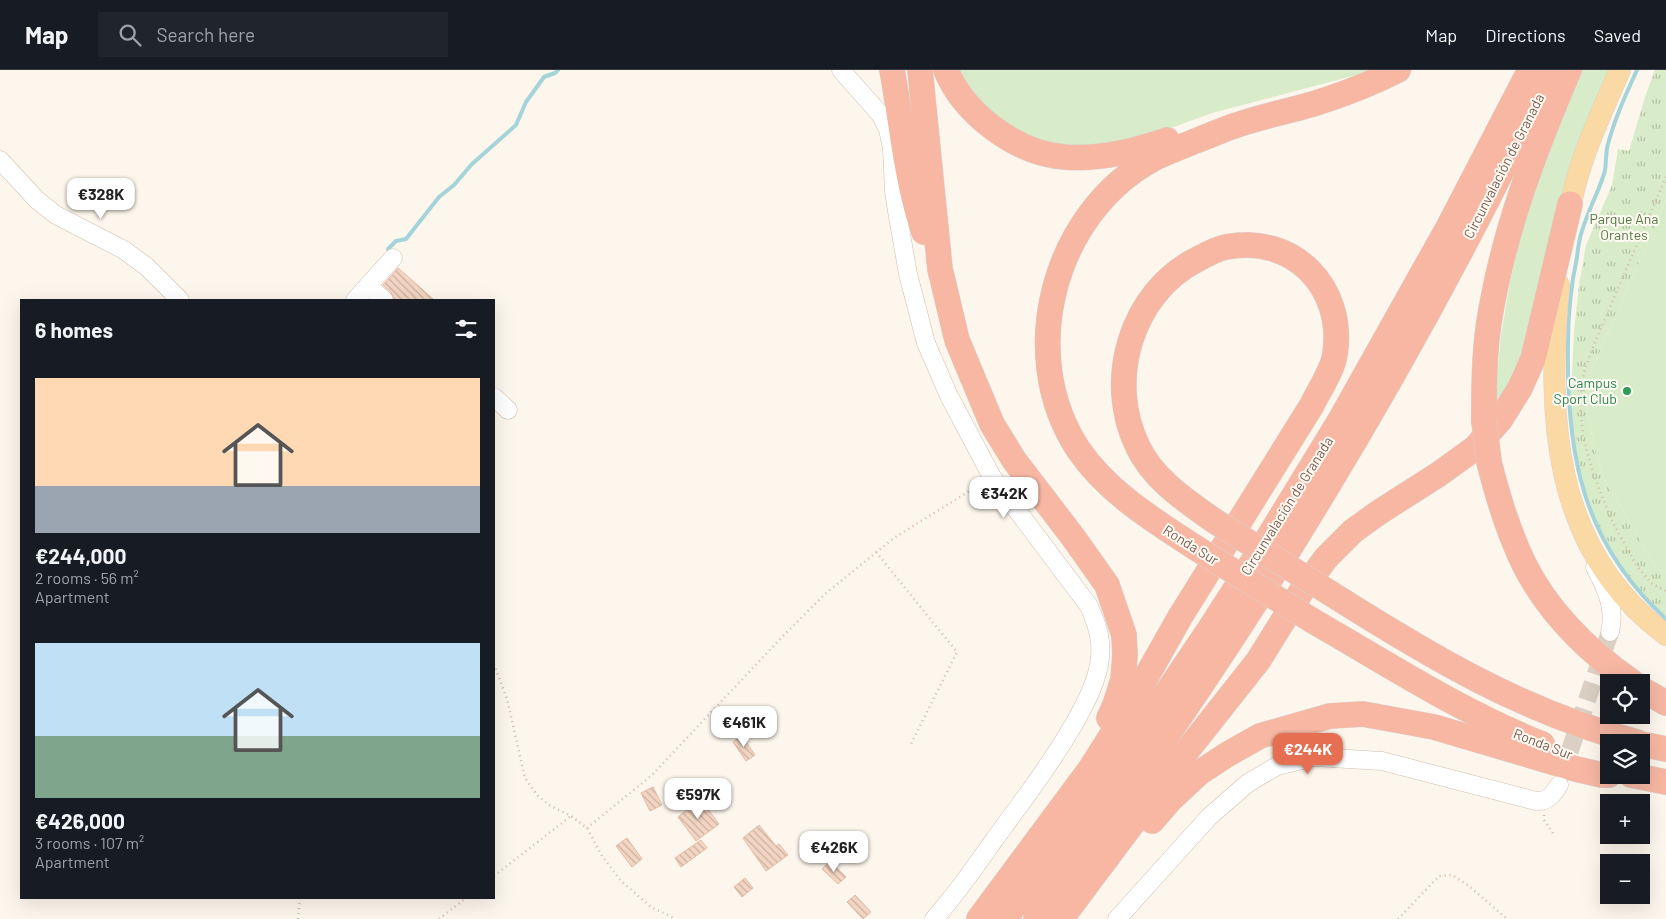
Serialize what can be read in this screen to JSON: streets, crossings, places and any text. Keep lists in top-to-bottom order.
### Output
{
  "streets": {
    "highway": ["Circunvalación de Granada", "Ronda Sur"]
  },
  "parks": ["Parque Ana Orantes"],
  "places": ["Campus Sport Club"],
  "page": {
    "header": "Map",
    "search": "Search here",
    "nav": ["Map", "Directions", "Saved"],
    "price": [
      "€328K",
      "€342K",
      "€461K",
      "€244K",
      "€597K",
      "€426K"
    ],
    "heading": "6 homes",
    "list": [
      {
        "name": "€244,000",
        "note": "2 rooms · 56 m² · Apartment"
      },
      {
        "name": "€426,000",
        "note": "3 rooms · 107 m² · Apartment"
      }
    ],
    "map_buttons": ["+", "−"]
  }
}
